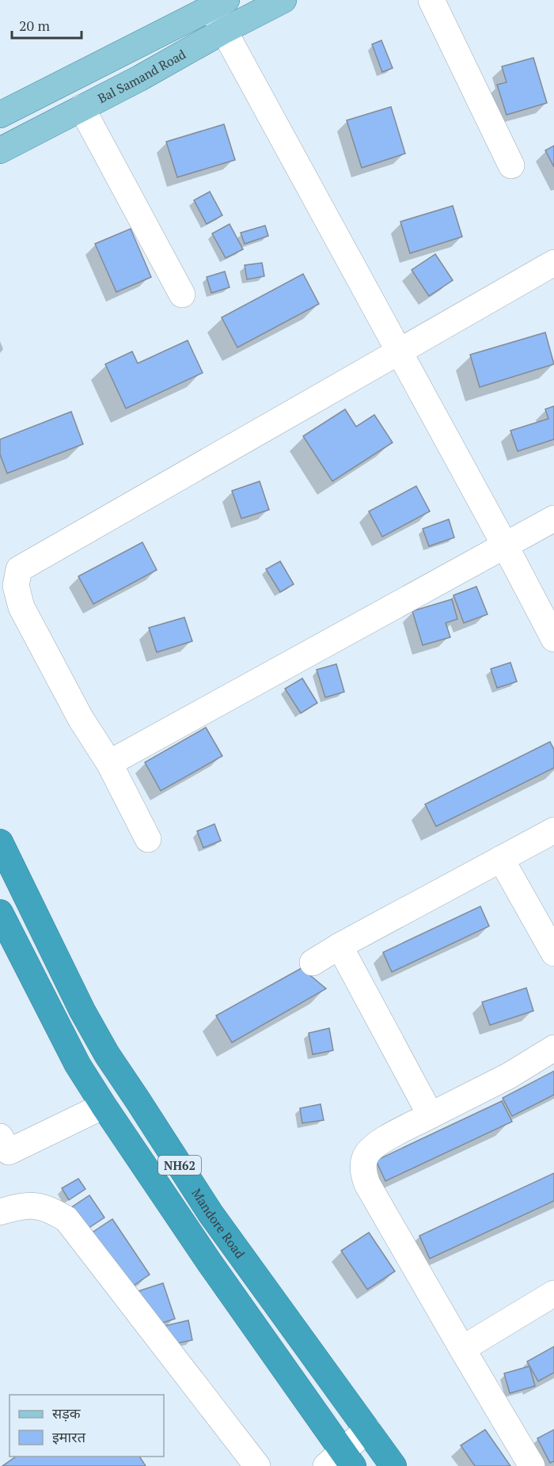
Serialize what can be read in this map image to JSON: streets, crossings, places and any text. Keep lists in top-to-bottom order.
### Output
{
  "streets": {
    "highway": ["NH62", "Mandore Road"],
    "main road": ["Bal Samand Road"]
  },
  "legend": ["सड़क", "इमारत"],
  "scale_bar": "20 m"
}
